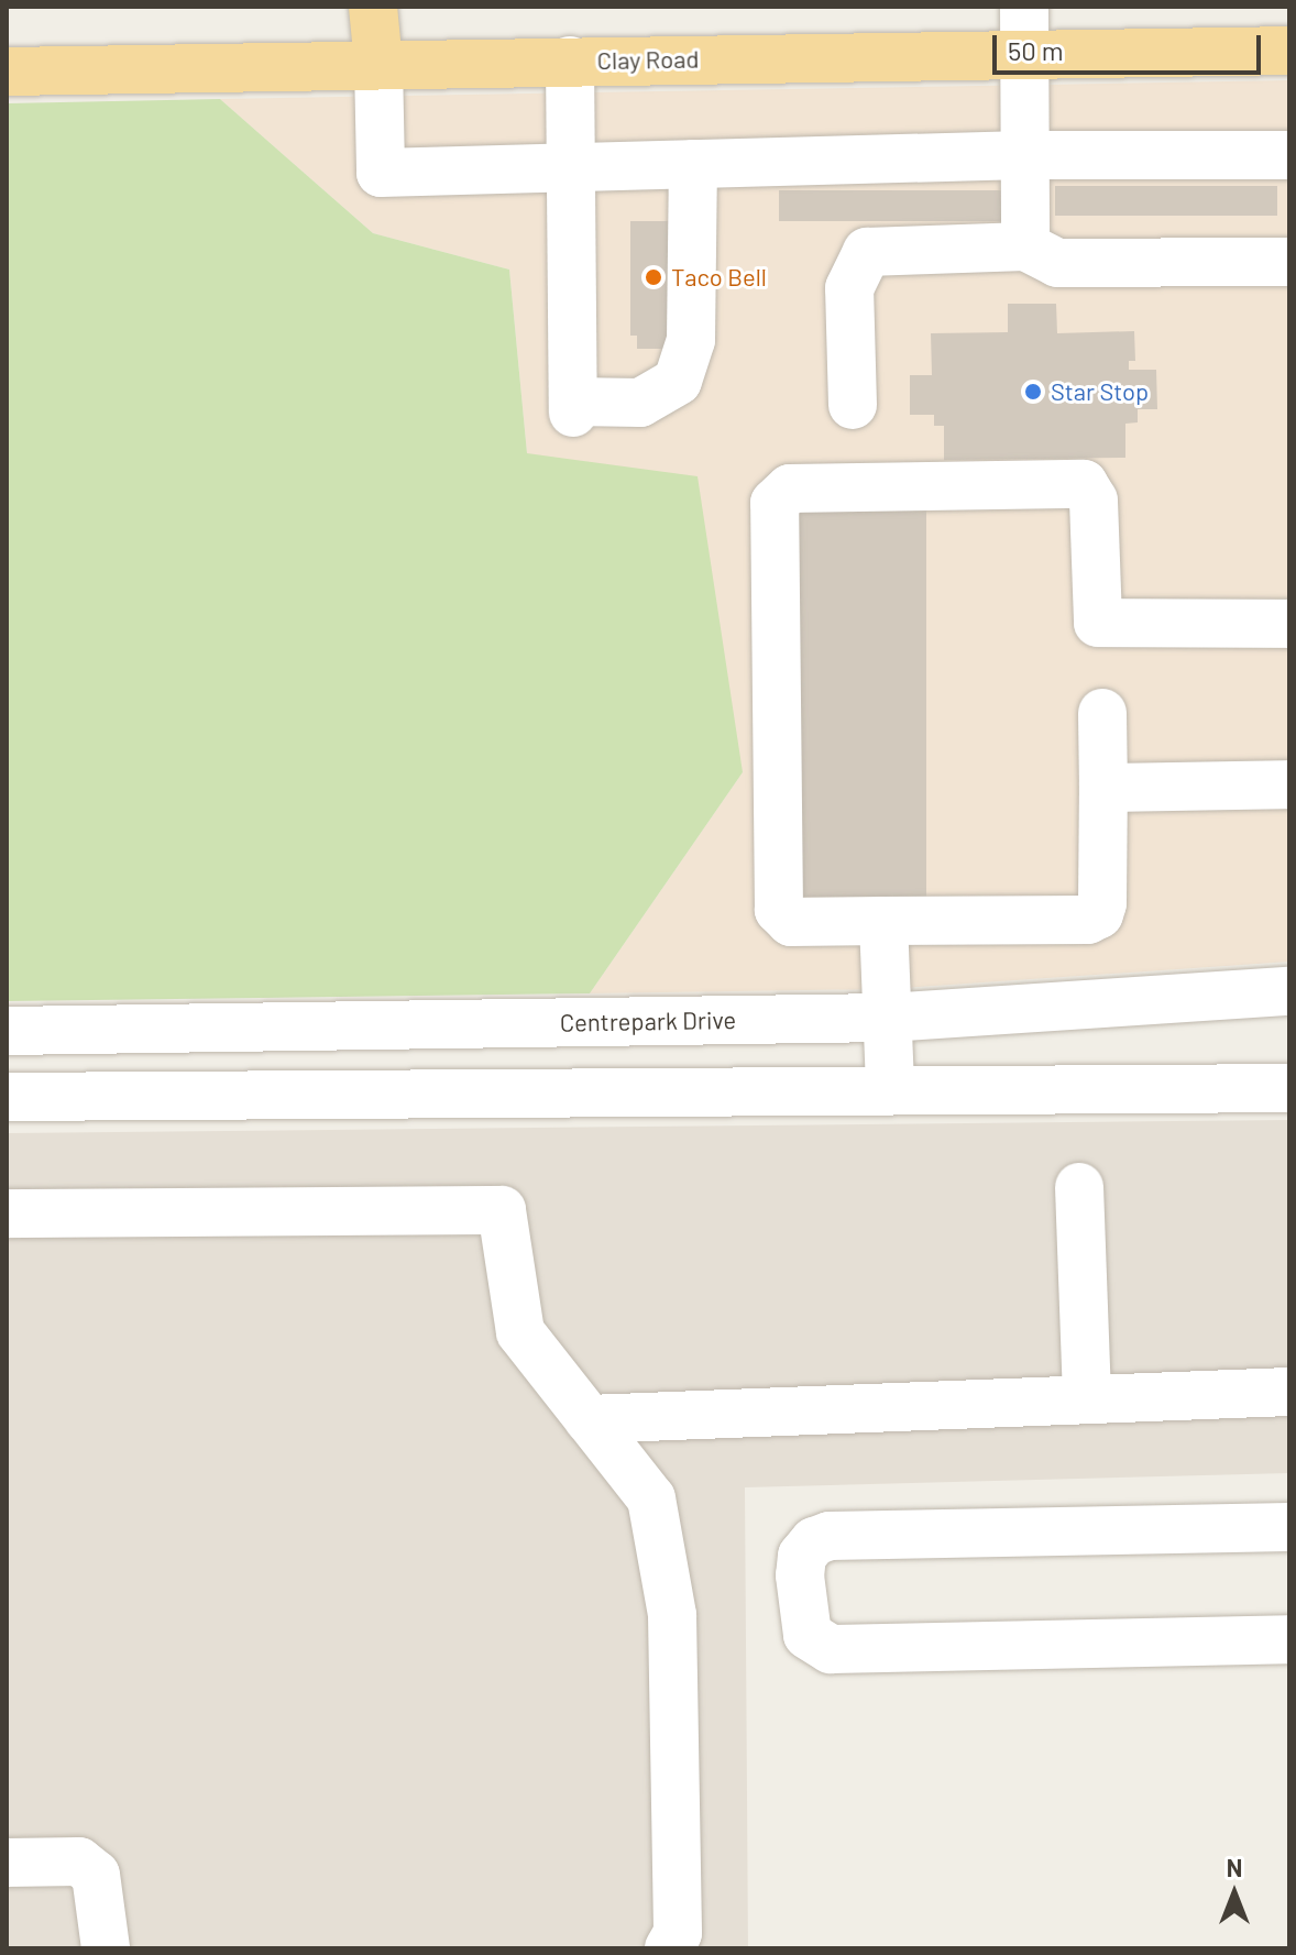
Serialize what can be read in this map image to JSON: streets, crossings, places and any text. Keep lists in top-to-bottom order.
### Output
{
  "streets": {
    "main road": ["Clay Road"],
    "street": ["Centrepark Drive"]
  },
  "places": ["Taco Bell", "Star Stop"],
  "scale_bar": "50 m",
  "north": "top"
}
